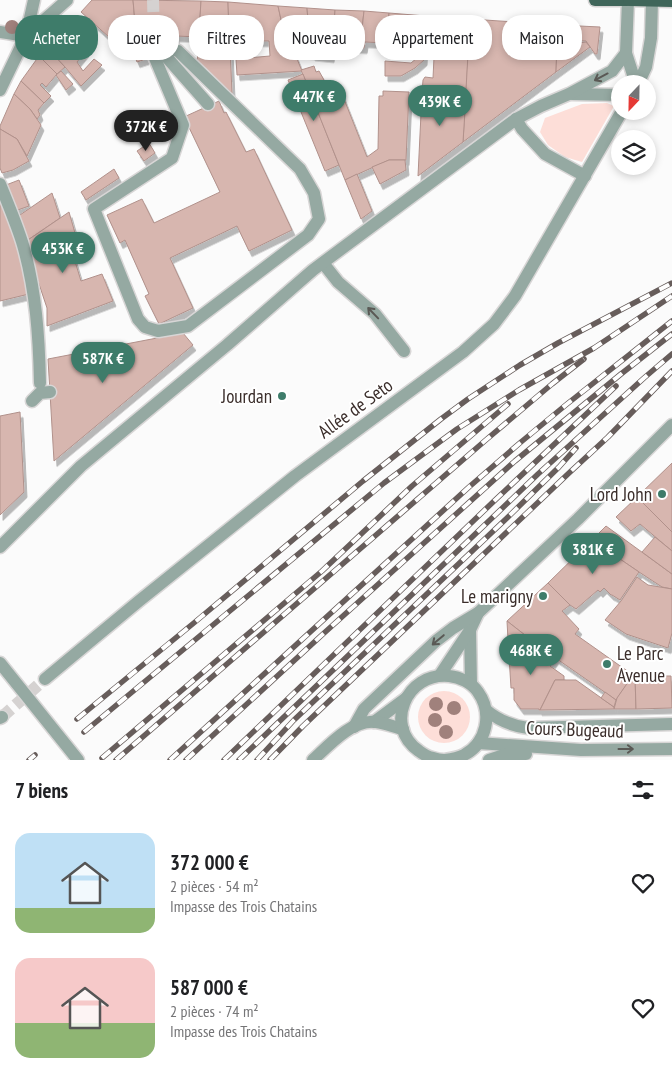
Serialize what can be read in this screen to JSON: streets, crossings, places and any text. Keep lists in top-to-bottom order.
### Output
{
  "streets": {
    "street": ["Allée de Seto", "Cours Bugeaud"]
  },
  "places": [
    "Jourdan",
    "Lord John",
    "Le marigny",
    "Le Parc Avenue"
  ],
  "north": "bottom",
  "page": {
    "chip": [
      "Acheter",
      "Louer",
      "Filtres",
      "Nouveau",
      "Appartement",
      "Maison"
    ],
    "price": [
      "447K €",
      "439K €",
      "372K €",
      "453K €",
      "587K €",
      "381K €",
      "468K €"
    ],
    "heading": "7 biens",
    "list": [
      {
        "name": "372 000 €",
        "note": "2 pièces · 54 m² · Impasse des Trois Chatains"
      },
      {
        "name": "587 000 €",
        "note": "2 pièces · 74 m² · Impasse des Trois Chatains"
      }
    ]
  }
}
